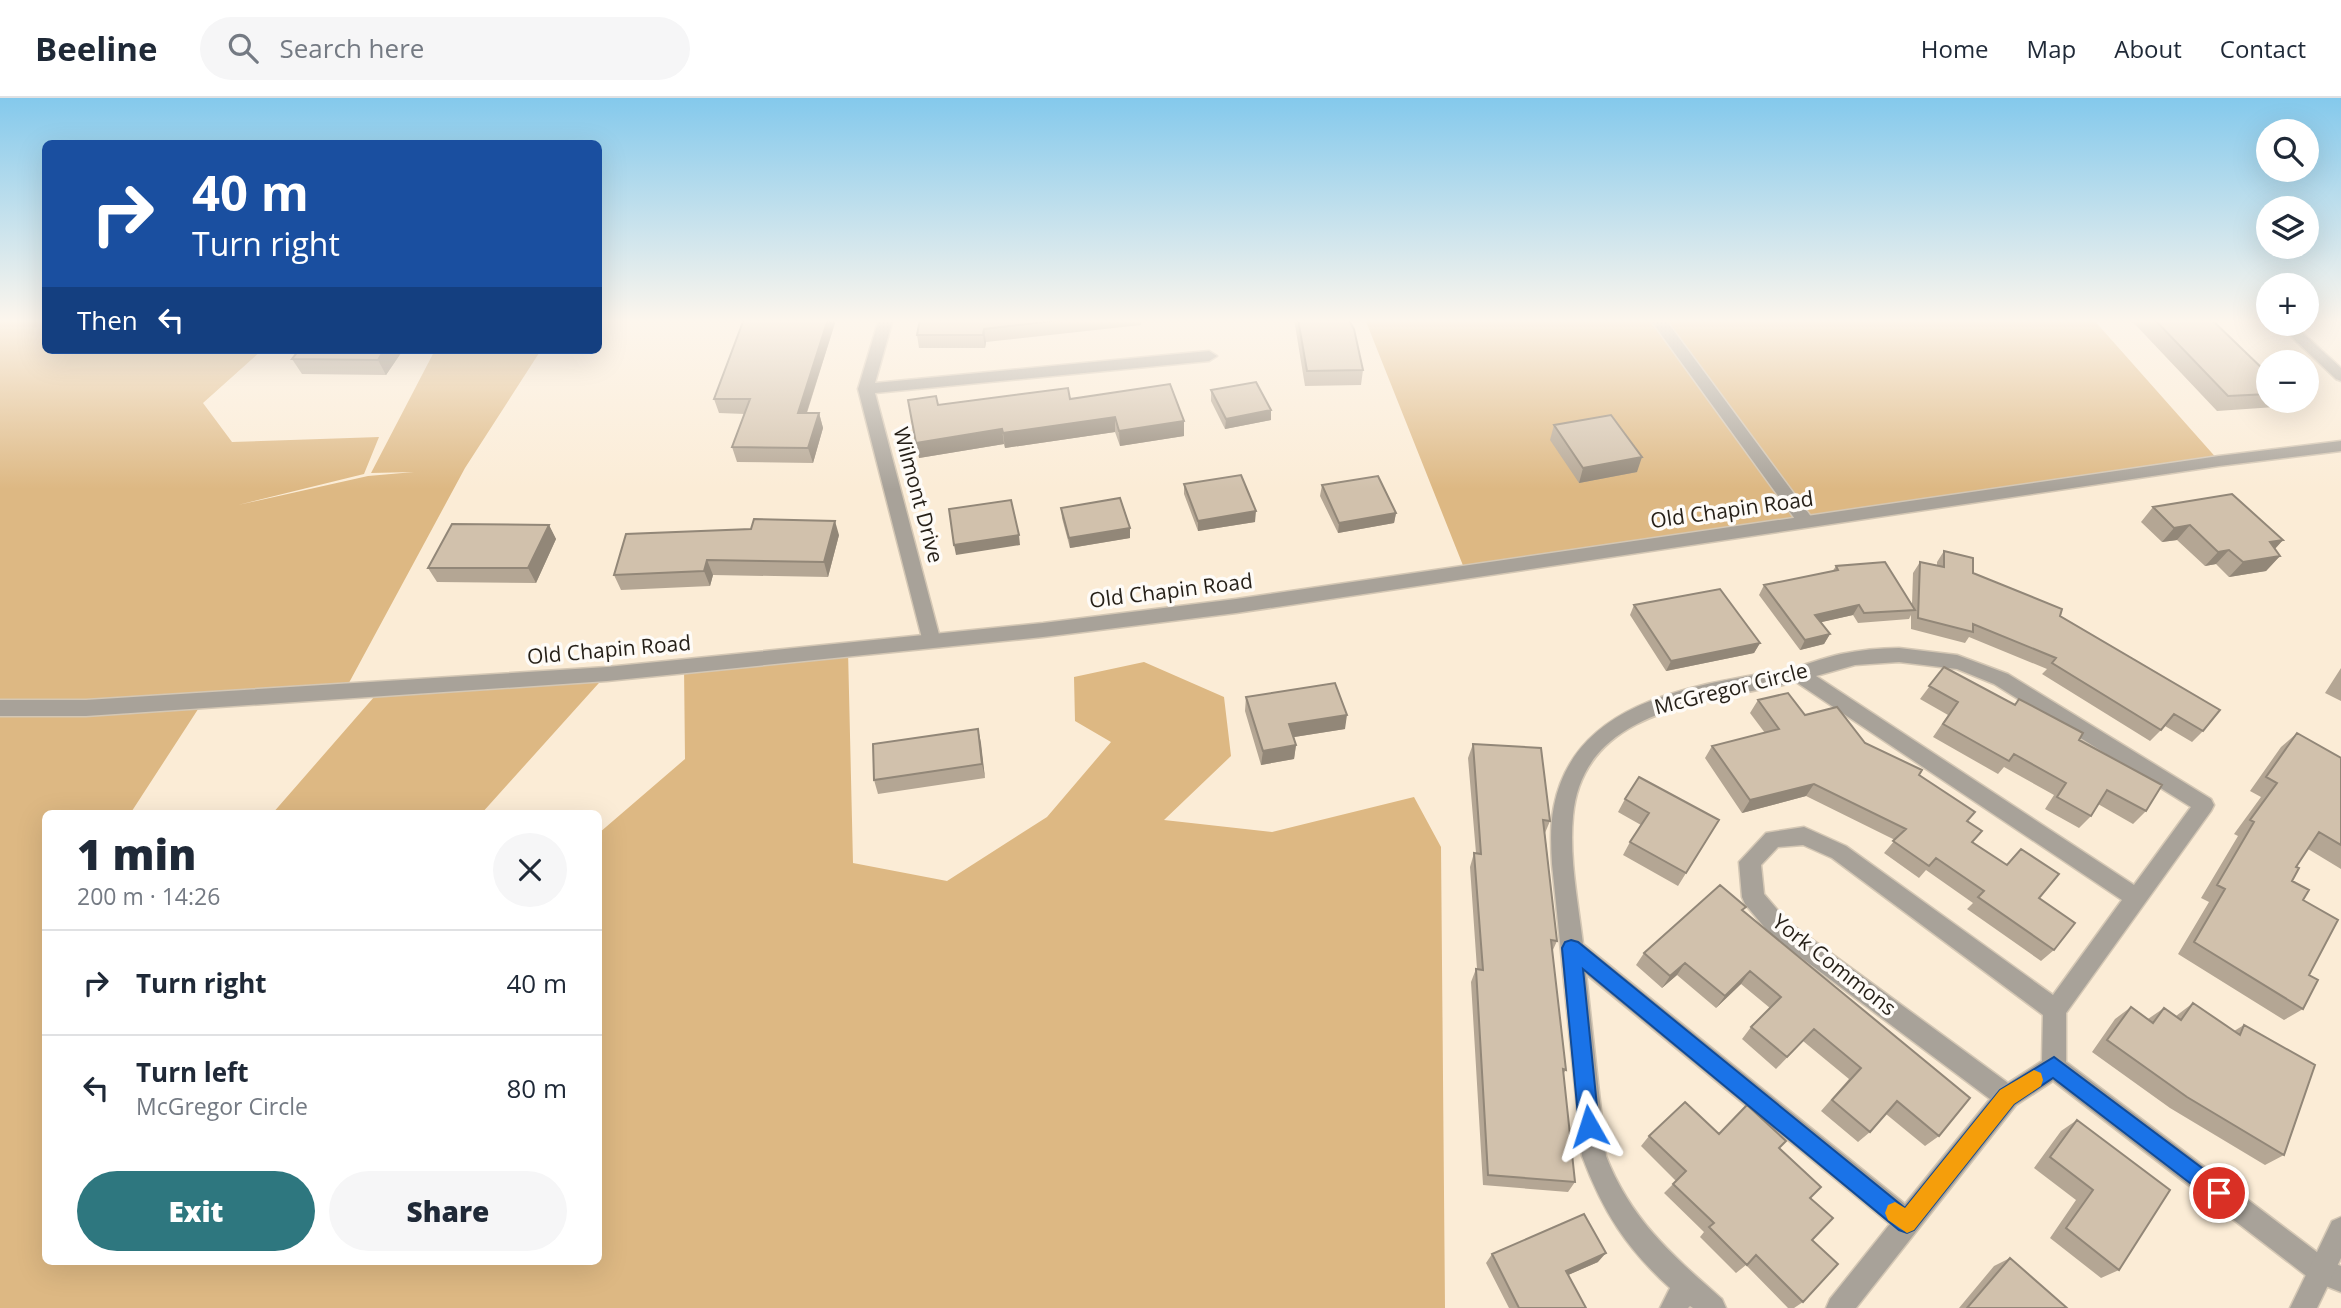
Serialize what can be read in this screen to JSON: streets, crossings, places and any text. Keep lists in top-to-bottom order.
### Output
{
  "streets": {
    "street": [
      "Wilmont Drive",
      "Old Chapin Road",
      "McGregor Circle",
      "York Commons"
    ]
  },
  "crossings": [
    ["Wilmont Drive", "Old Chapin Road"]
  ],
  "page": {
    "header": "Beeline",
    "search": "Search here",
    "nav": [
      "Home",
      "Map",
      "About",
      "Contact"
    ],
    "map_buttons": ["+", "−"],
    "turn": ["40 m", "Turn right"],
    "then": "Then",
    "heading": ["1 min", "200 m · 14:26"],
    "list": [
      {
        "name": "Turn right",
        "value": "40 m"
      },
      {
        "name": "Turn left",
        "note": "McGregor Circle",
        "value": "80 m"
      }
    ],
    "buttons": ["Exit", "Share"]
  }
}
